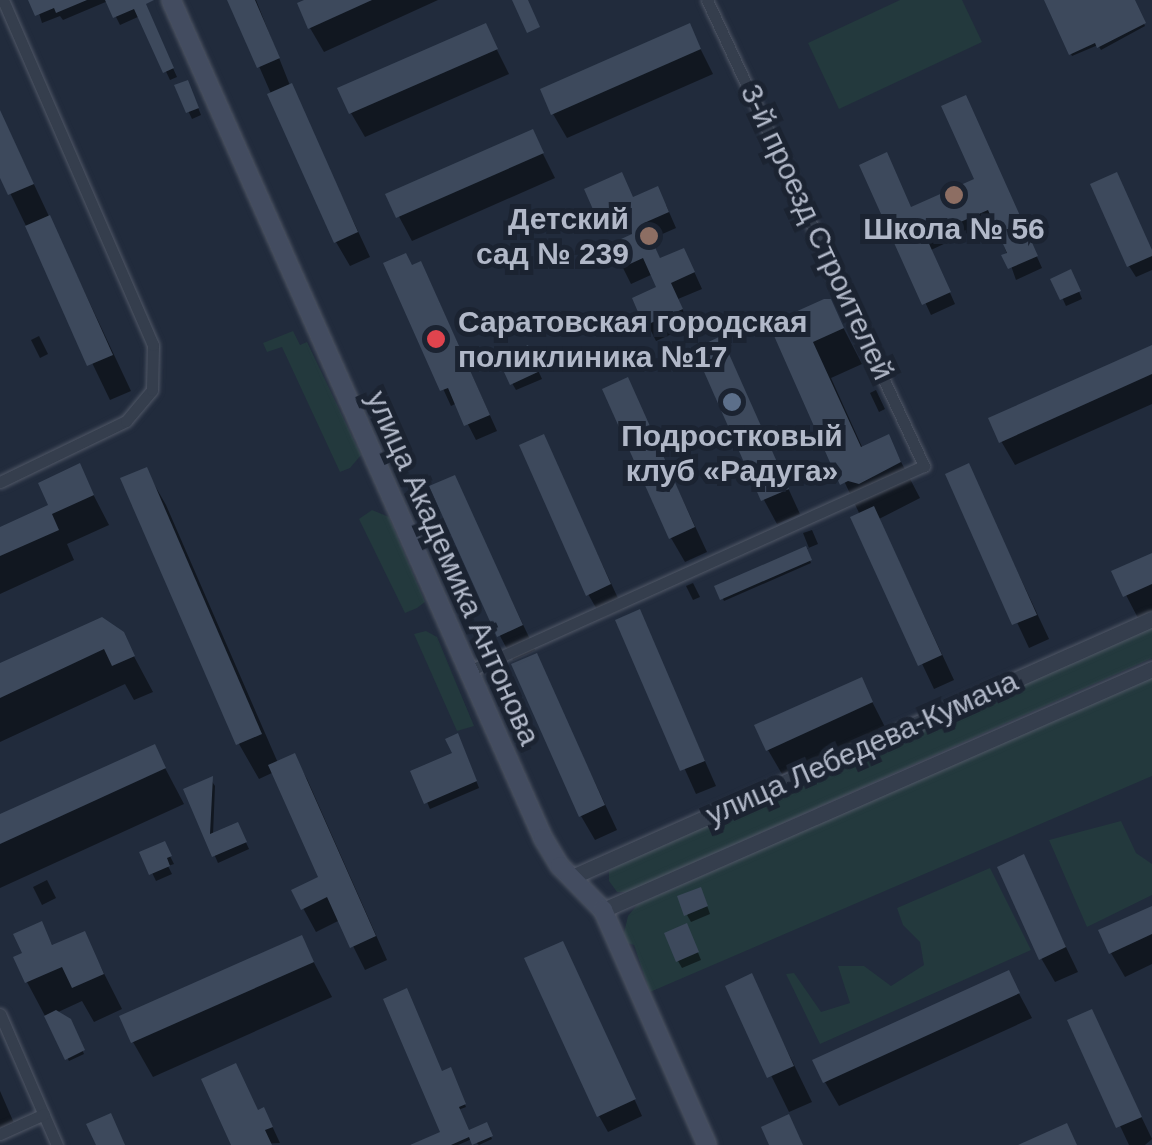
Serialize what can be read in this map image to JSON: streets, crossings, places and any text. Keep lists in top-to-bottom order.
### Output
{
  "streets": {
    "main road": ["улица Академика Антонова"],
    "street": ["3-й проезд Строителей", "улица Лебедева-Кумача"]
  },
  "crossings": [
    ["3-й проезд Строителей", "улица Академика Антонова"],
    ["улица Академика Антонова", "улица Лебедева-Кумача"]
  ],
  "places": [
    "Школа № 56",
    "Детский сад № 239",
    "Саратовская городская поликлиника №17",
    "Подростковый клуб «Радуга»"
  ]
}
